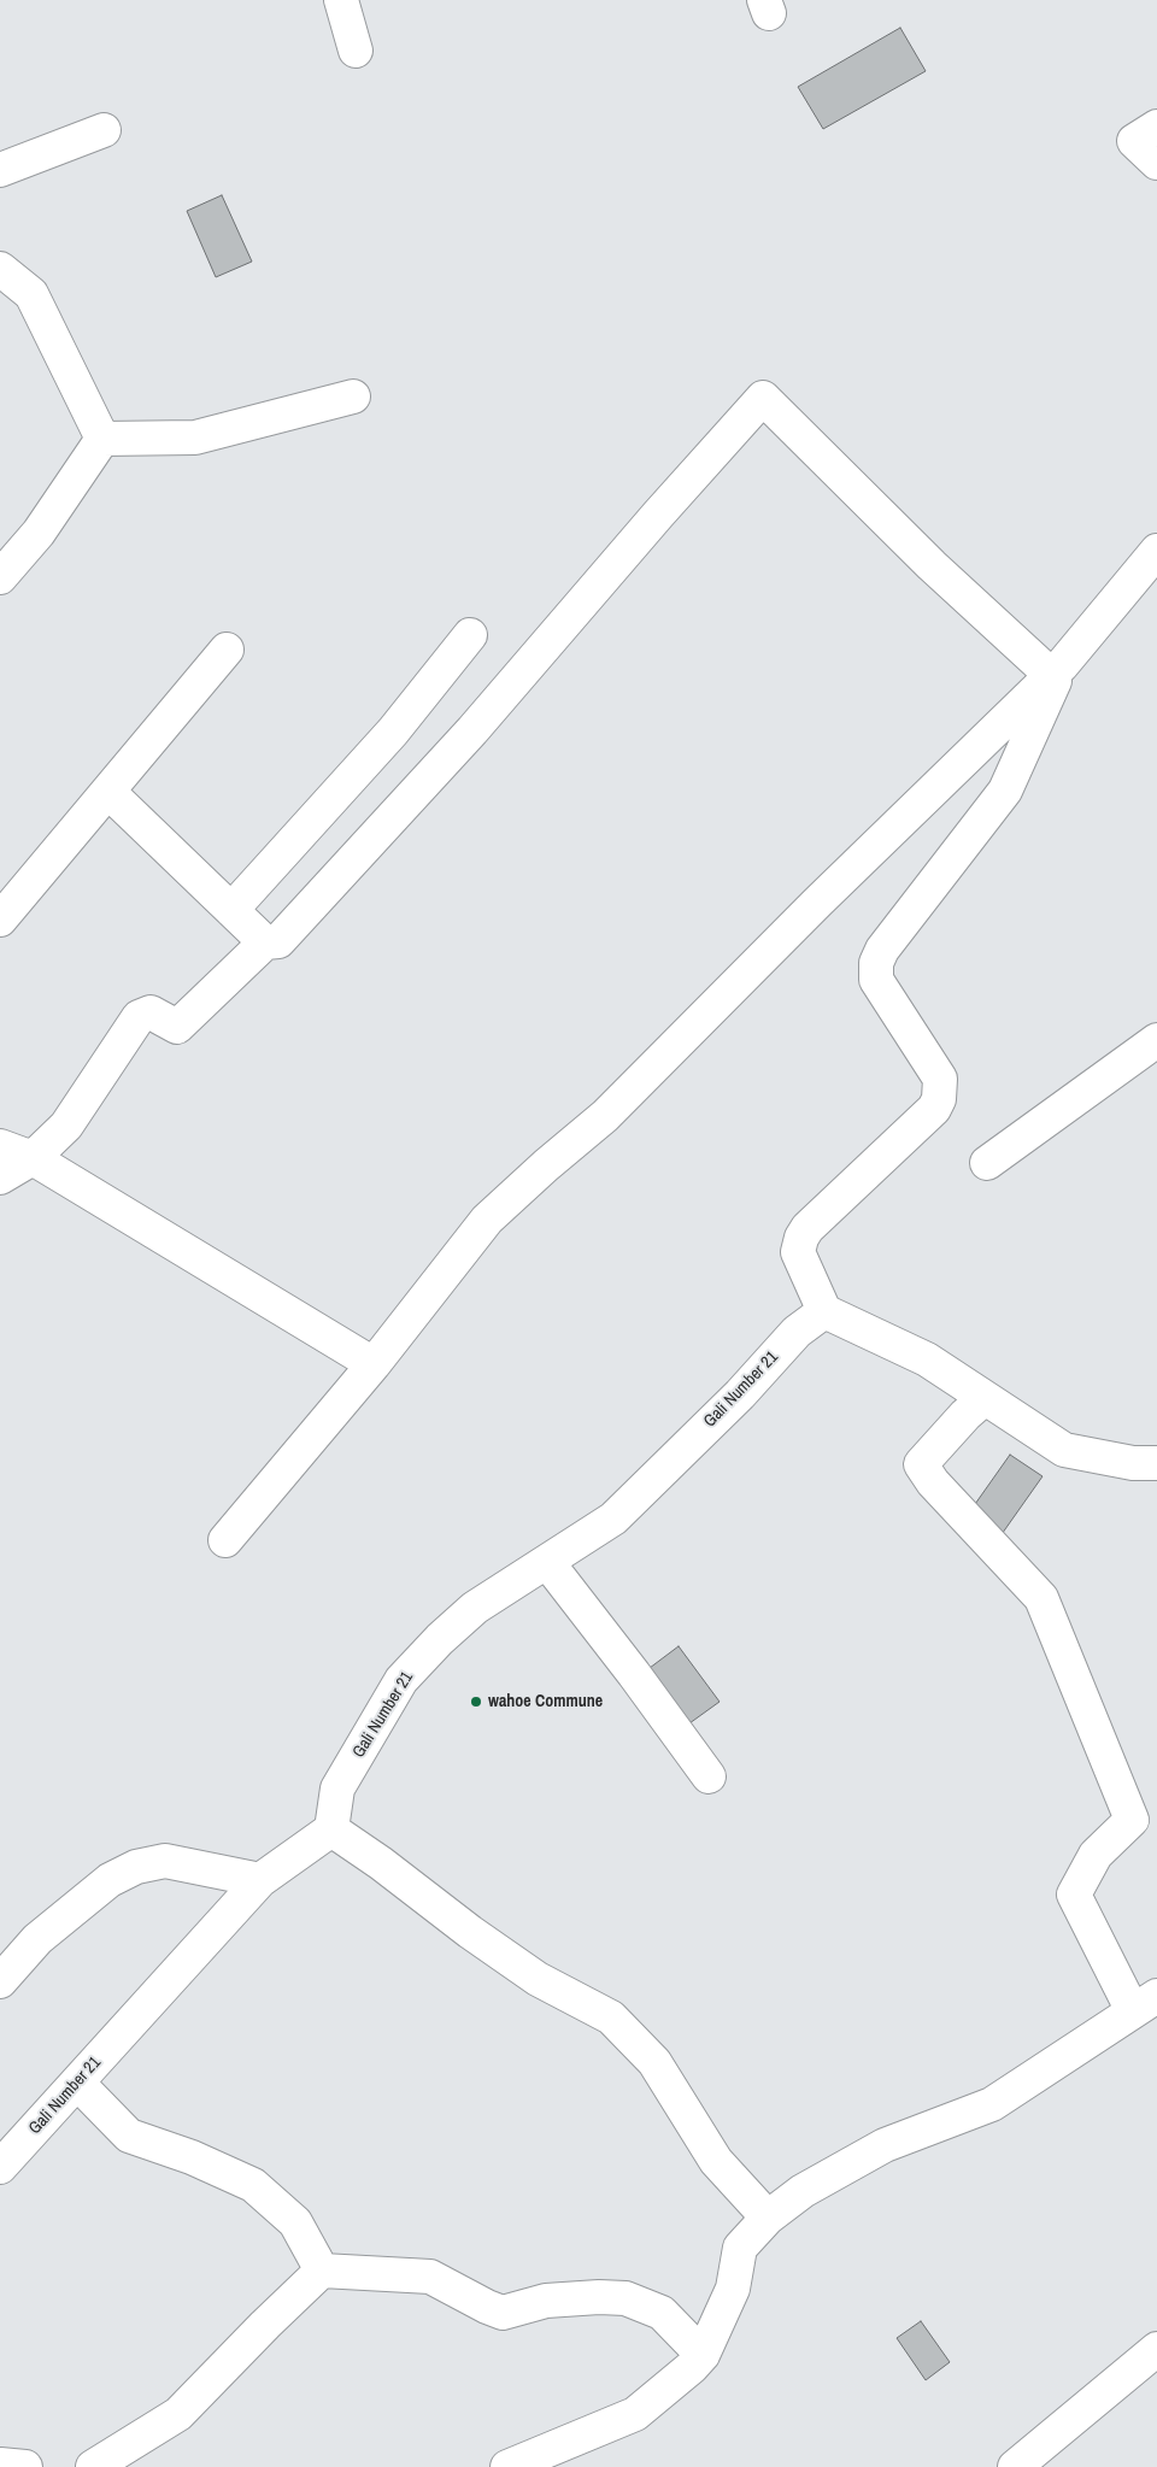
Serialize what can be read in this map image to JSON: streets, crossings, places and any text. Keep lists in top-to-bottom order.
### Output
{
  "streets": {
    "street": ["Gali Number 21"]
  },
  "places": ["wahoe Commune"]
}
